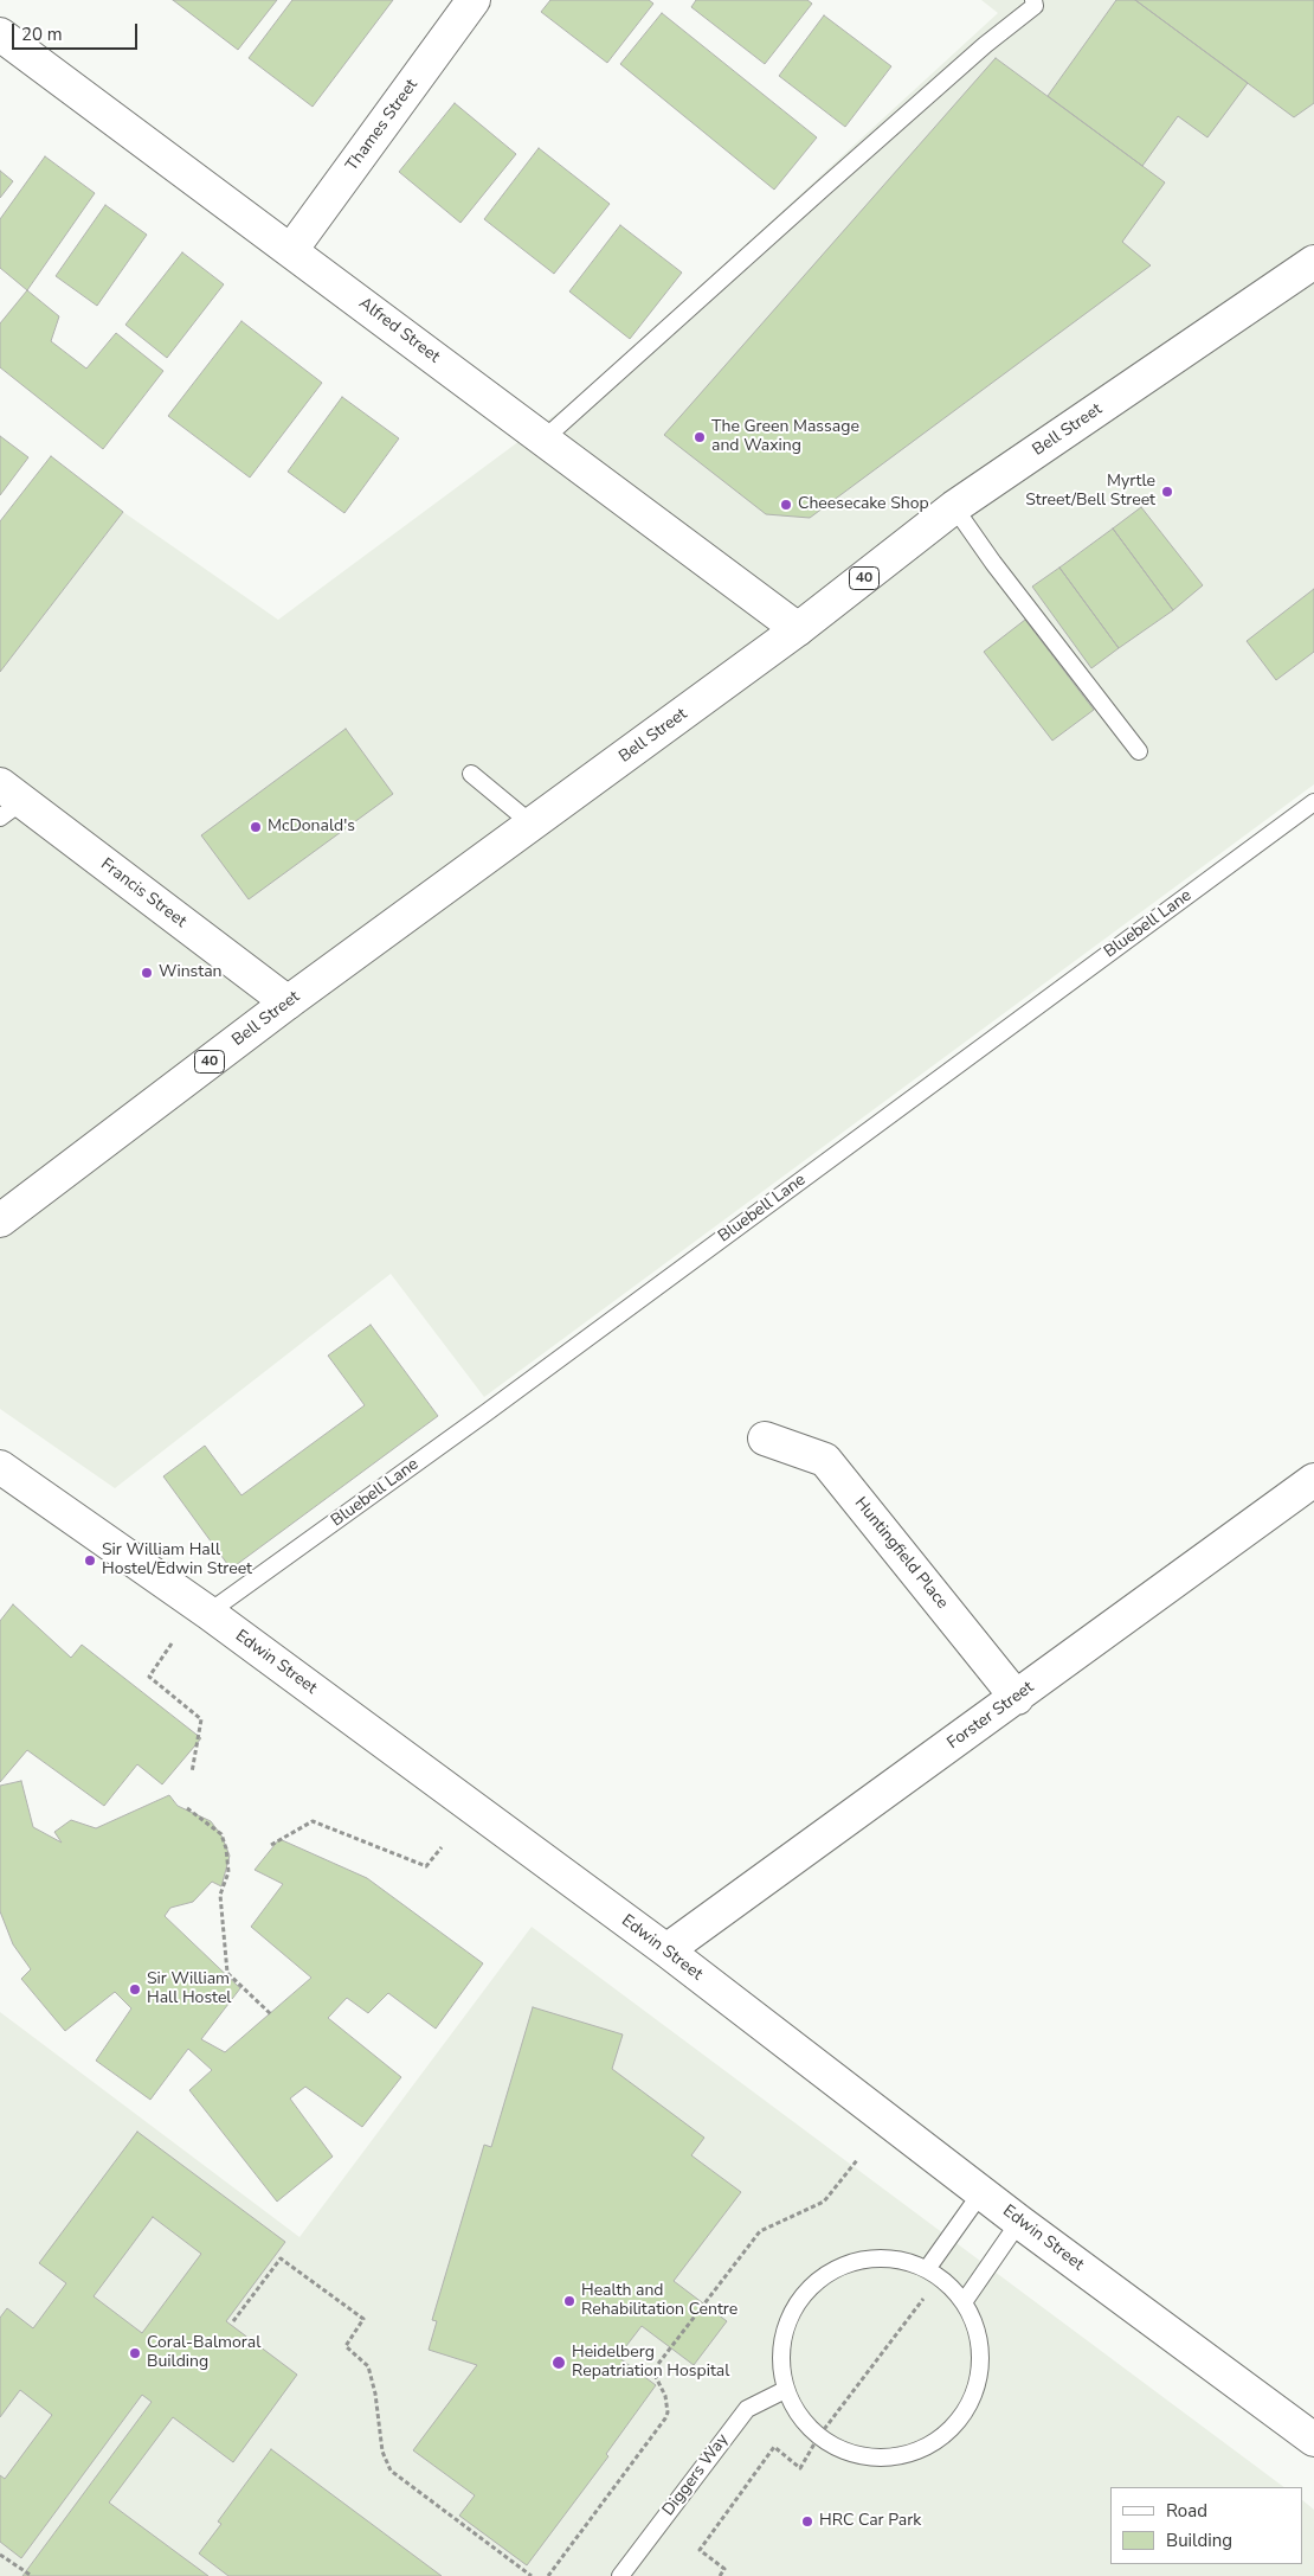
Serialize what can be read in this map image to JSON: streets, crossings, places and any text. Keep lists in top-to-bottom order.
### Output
{
  "streets": {
    "main road": [
      "Thames Street",
      "Alfred Street",
      "Bell Street",
      "40",
      "Francis Street",
      "Huntingfield Place",
      "Edwin Street",
      "Forster Street"
    ],
    "lane": ["Bluebell Lane", "Diggers Way"]
  },
  "crossings": [
    ["Thames Street", "Alfred Street"],
    ["Alfred Street", "Bell Street"],
    ["Bell Street", "Francis Street"],
    ["Bluebell Lane", "Edwin Street"],
    ["Huntingfield Place", "Forster Street"],
    ["Edwin Street", "Forster Street"]
  ],
  "places": [
    "The Green Massage and Waxing",
    "Myrtle Street/Bell Street",
    "Cheesecake Shop",
    "McDonald's",
    "Winstan",
    "Sir William Hall Hostel/Edwin Street",
    "Sir William Hall Hostel",
    "Health and Rehabilitation Centre",
    "Coral-Balmoral Building",
    "Heidelberg Repatriation Hospital",
    "HRC Car Park"
  ],
  "legend": ["Road", "Building"],
  "scale_bar": "20 m"
}
